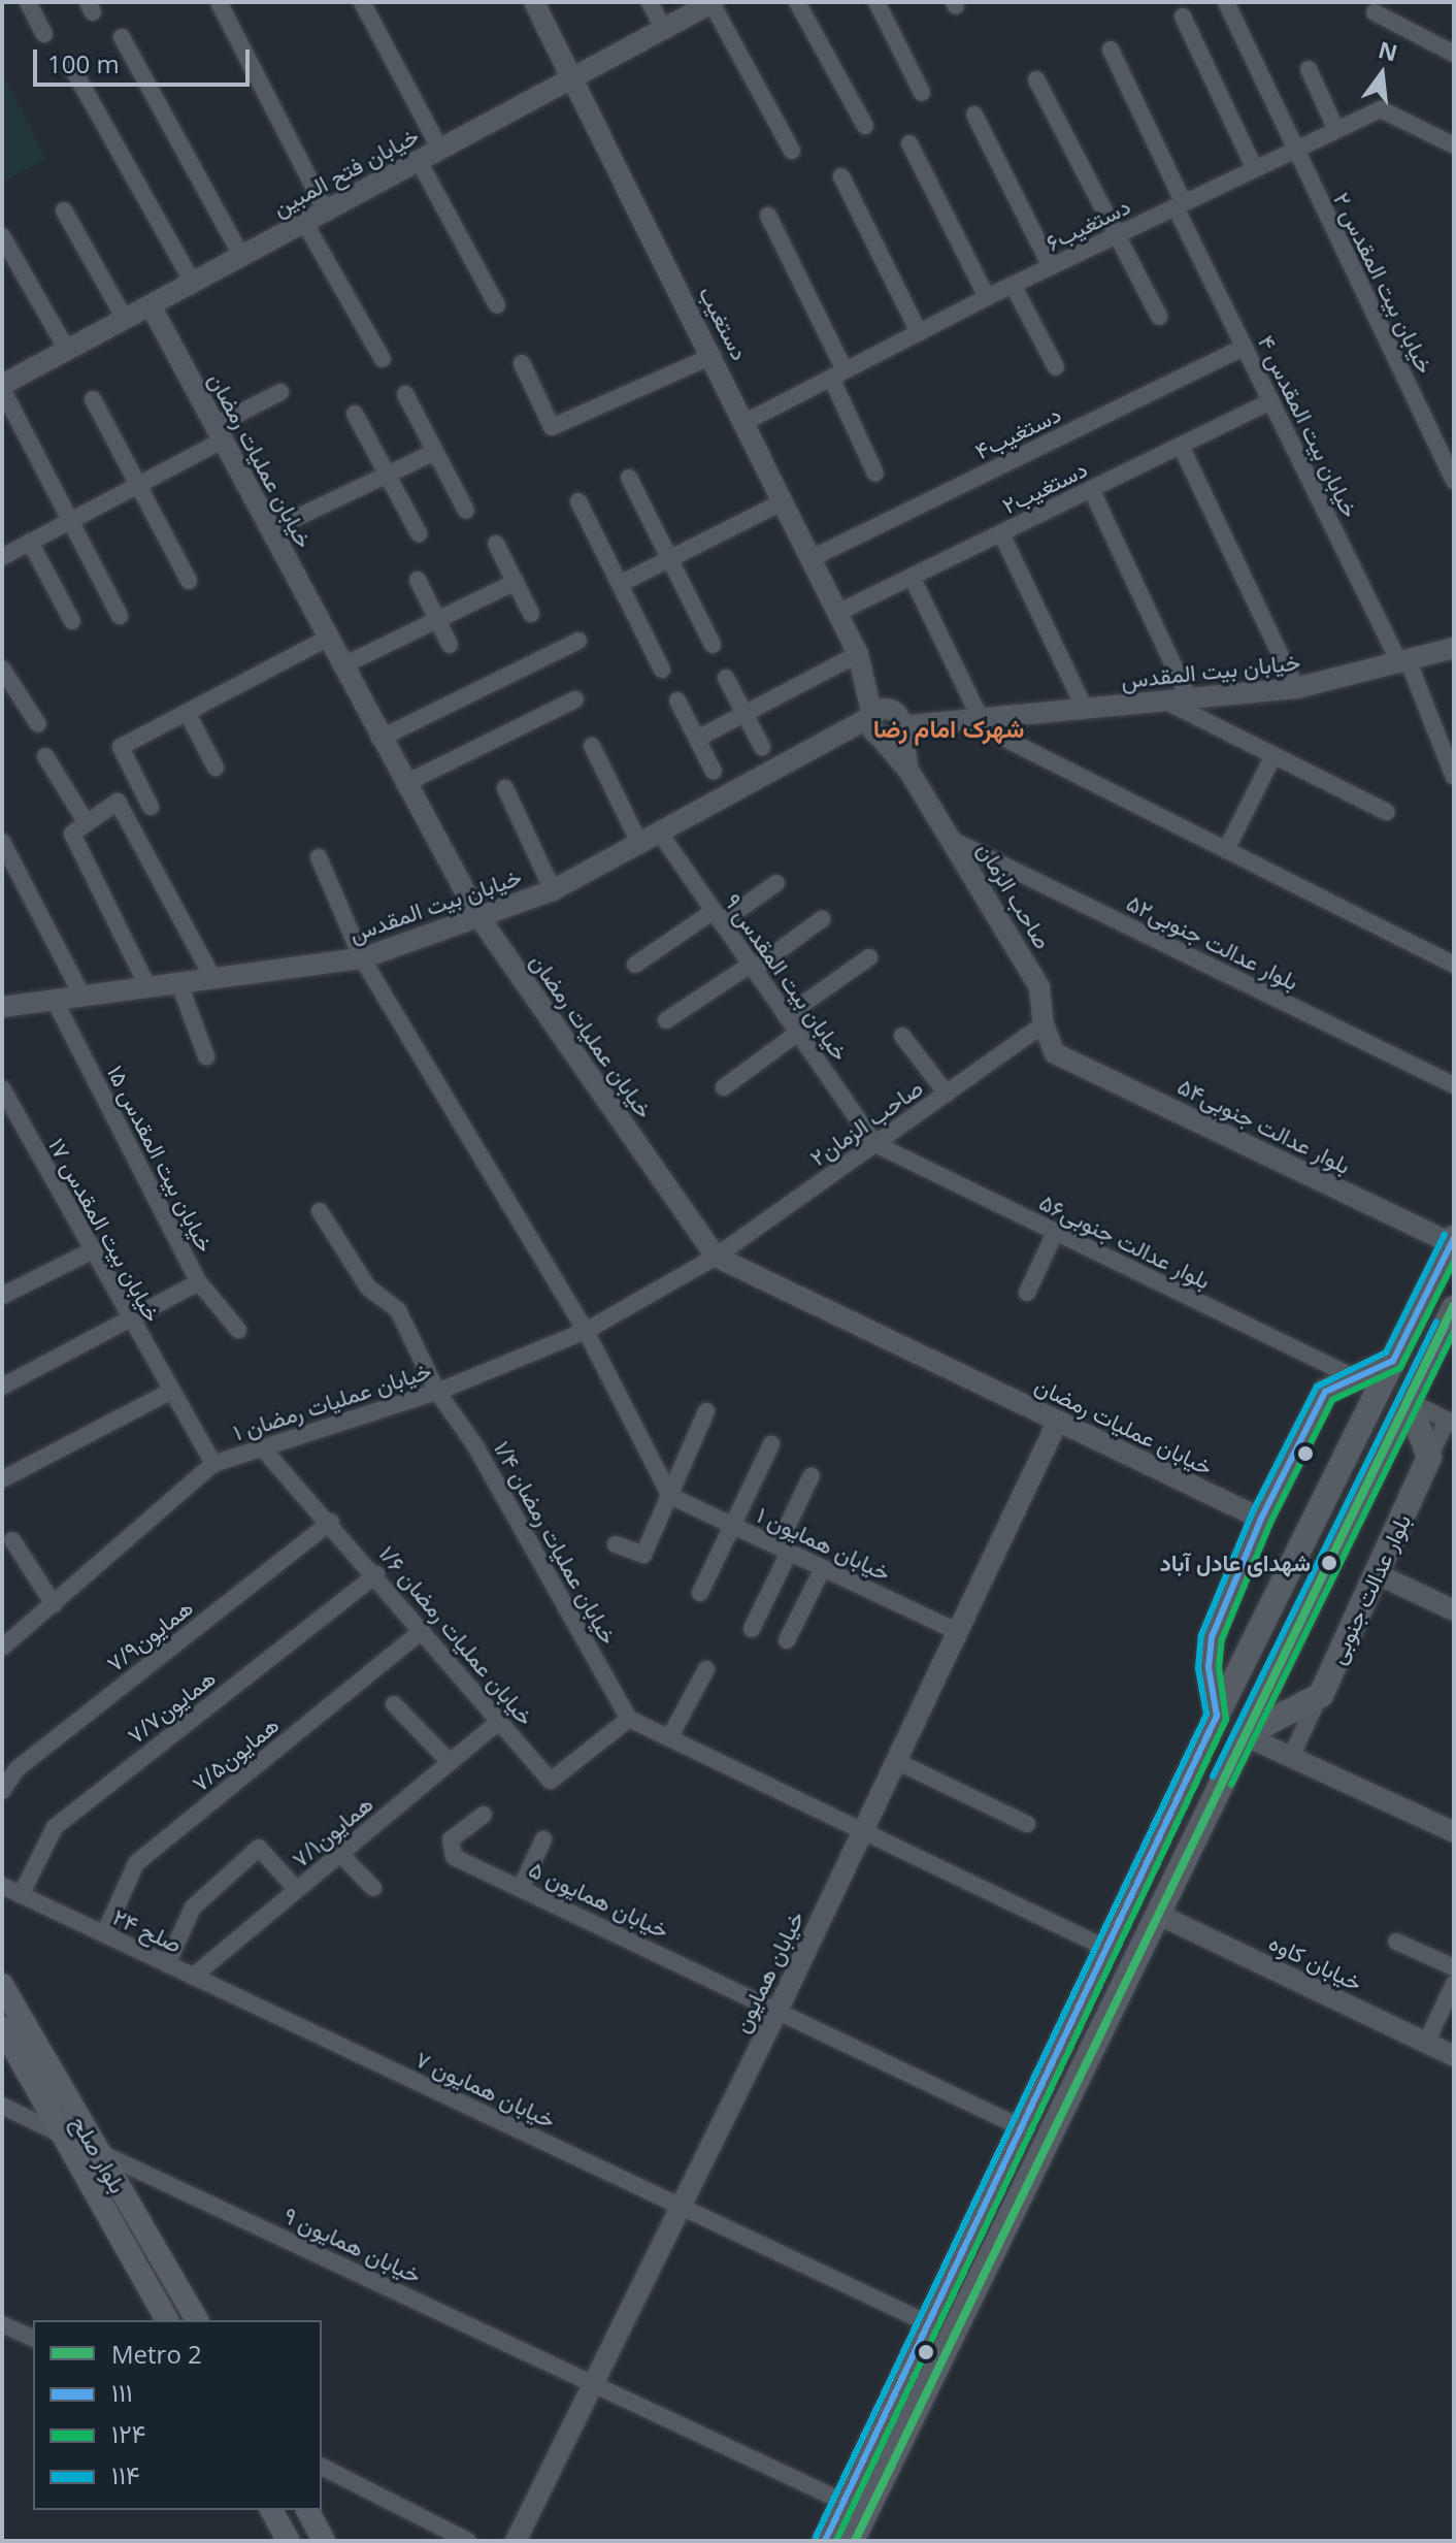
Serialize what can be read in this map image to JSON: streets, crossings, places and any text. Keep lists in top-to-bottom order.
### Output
{
  "streets": {
    "main road": ["بلوار عدالت جنوبی", "بلوار صلح"],
    "street": [
      "خیابان فتح المبین",
      "دستغیب۶",
      "خیابان بیت المقدس ۲",
      "دستغیب",
      "خیابان بیت المقدس ۴",
      "دستغیب۴",
      "خیابان عملیات رمضان",
      "۲دستغیب",
      "خیابان بیت المقدس",
      "صاحب الزمان",
      "بلوار عدالت جنوبی۵۲",
      "خیابان بیت المقدس ۹",
      "۲صاحب الزمان",
      "بلوار عدالت جنوبی۵۴",
      "خیابان بیت المقدس ۱۵",
      "خیابان بیت المقدس ۱۷",
      "بلوار عدالت جنوبی۵۶",
      "خیابان عملیات رمضان ۱",
      "خیابان عملیات رمضان ۱/۴",
      "خیابان همایون ۱",
      "همایون۷/۹",
      "خیابان عملیات رمضان ۱/۶",
      "همایون۷/۷",
      "همایون۷/۵",
      "همایون۷/۱",
      "خیابان همایون ۵",
      "صلح ۲۴",
      "خیابان کاوه",
      "خیابان همایون",
      "خیابان همایون ۷",
      "خیابان همایون ۹"
    ]
  },
  "crossings": [
    ["خیابان فتح المبین", "دستغیب"],
    ["خیابان فتح المبین", "خیابان عملیات رمضان"],
    ["دستغیب۶", "خیابان بیت المقدس ۲"],
    ["دستغیب۶", "دستغیب"],
    ["دستغیب۶", "خیابان بیت المقدس ۴"],
    ["دستغیب", "دستغیب۴"],
    ["دستغیب", "۲دستغیب"],
    ["دستغیب", "خیابان بیت المقدس"],
    ["دستغیب", "صاحب الزمان"],
    ["خیابان بیت المقدس ۴", "دستغیب۴"],
    ["خیابان بیت المقدس ۴", "۲دستغیب"],
    ["خیابان بیت المقدس ۴", "خیابان بیت المقدس"],
    ["خیابان عملیات رمضان", "خیابان بیت المقدس"],
    ["خیابان عملیات رمضان", "۲صاحب الزمان"],
    ["خیابان عملیات رمضان", "خیابان عملیات رمضان ۱"],
    ["خیابان عملیات رمضان", "خیابان همایون"],
    ["خیابان بیت المقدس", "خیابان بیت المقدس ۹"],
    ["خیابان بیت المقدس", "خیابان بیت المقدس ۱۵"],
    ["صاحب الزمان", "بلوار عدالت جنوبی۵۲"],
    ["صاحب الزمان", "۲صاحب الزمان"],
    ["صاحب الزمان", "بلوار عدالت جنوبی۵۴"],
    ["خیابان بیت المقدس ۹", "۲صاحب الزمان"],
    ["خیابان بیت المقدس ۹", "بلوار عدالت جنوبی۵۶"],
    ["۲صاحب الزمان", "بلوار عدالت جنوبی۵۶"],
    ["۲صاحب الزمان", "خیابان عملیات رمضان ۱"],
    ["بلوار عدالت جنوبی۵۴", "بلوار عدالت جنوبی"],
    ["خیابان بیت المقدس ۱۷", "خیابان عملیات رمضان ۱"],
    ["خیابان عملیات رمضان ۱", "خیابان عملیات رمضان ۱/۴"],
    ["خیابان عملیات رمضان ۱", "خیابان عملیات رمضان ۱/۶"],
    ["خیابان عملیات رمضان ۱/۴", "خیابان عملیات رمضان ۱/۶"],
    ["خیابان همایون ۱", "خیابان همایون"],
    ["بلوار عدالت جنوبی", "خیابان همایون ۵"],
    ["بلوار عدالت جنوبی", "خیابان کاوه"],
    ["بلوار عدالت جنوبی", "خیابان همایون ۷"],
    ["بلوار عدالت جنوبی", "خیابان همایون ۹"],
    ["همایون۷/۹", "خیابان عملیات رمضان ۱/۶"],
    ["خیابان عملیات رمضان ۱/۶", "همایون۷/۷"],
    ["خیابان عملیات رمضان ۱/۶", "همایون۷/۵"],
    ["خیابان عملیات رمضان ۱/۶", "همایون۷/۱"],
    ["همایون۷/۷", "صلح ۲۴"],
    ["همایون۷/۵", "صلح ۲۴"],
    ["همایون۷/۱", "صلح ۲۴"],
    ["خیابان همایون ۵", "خیابان همایون"],
    ["صلح ۲۴", "خیابان همایون ۷"],
    ["خیابان همایون", "خیابان همایون ۷"],
    ["خیابان همایون", "خیابان همایون ۹"],
    ["بلوار صلح", "خیابان همایون ۹"]
  ],
  "districts": ["شهرک امام رضا"],
  "places": ["شهدای عادل آباد"],
  "lines": [
    "transit line ۱۱۴",
    "transit line ۱۱۱",
    "transit line ۱۲۴",
    "metro line 2"
  ],
  "legend": [
    "Metro 2",
    "۱۱۱",
    "۱۲۴",
    "۱۱۴"
  ],
  "scale_bar": "100 m",
  "north": "top"
}
